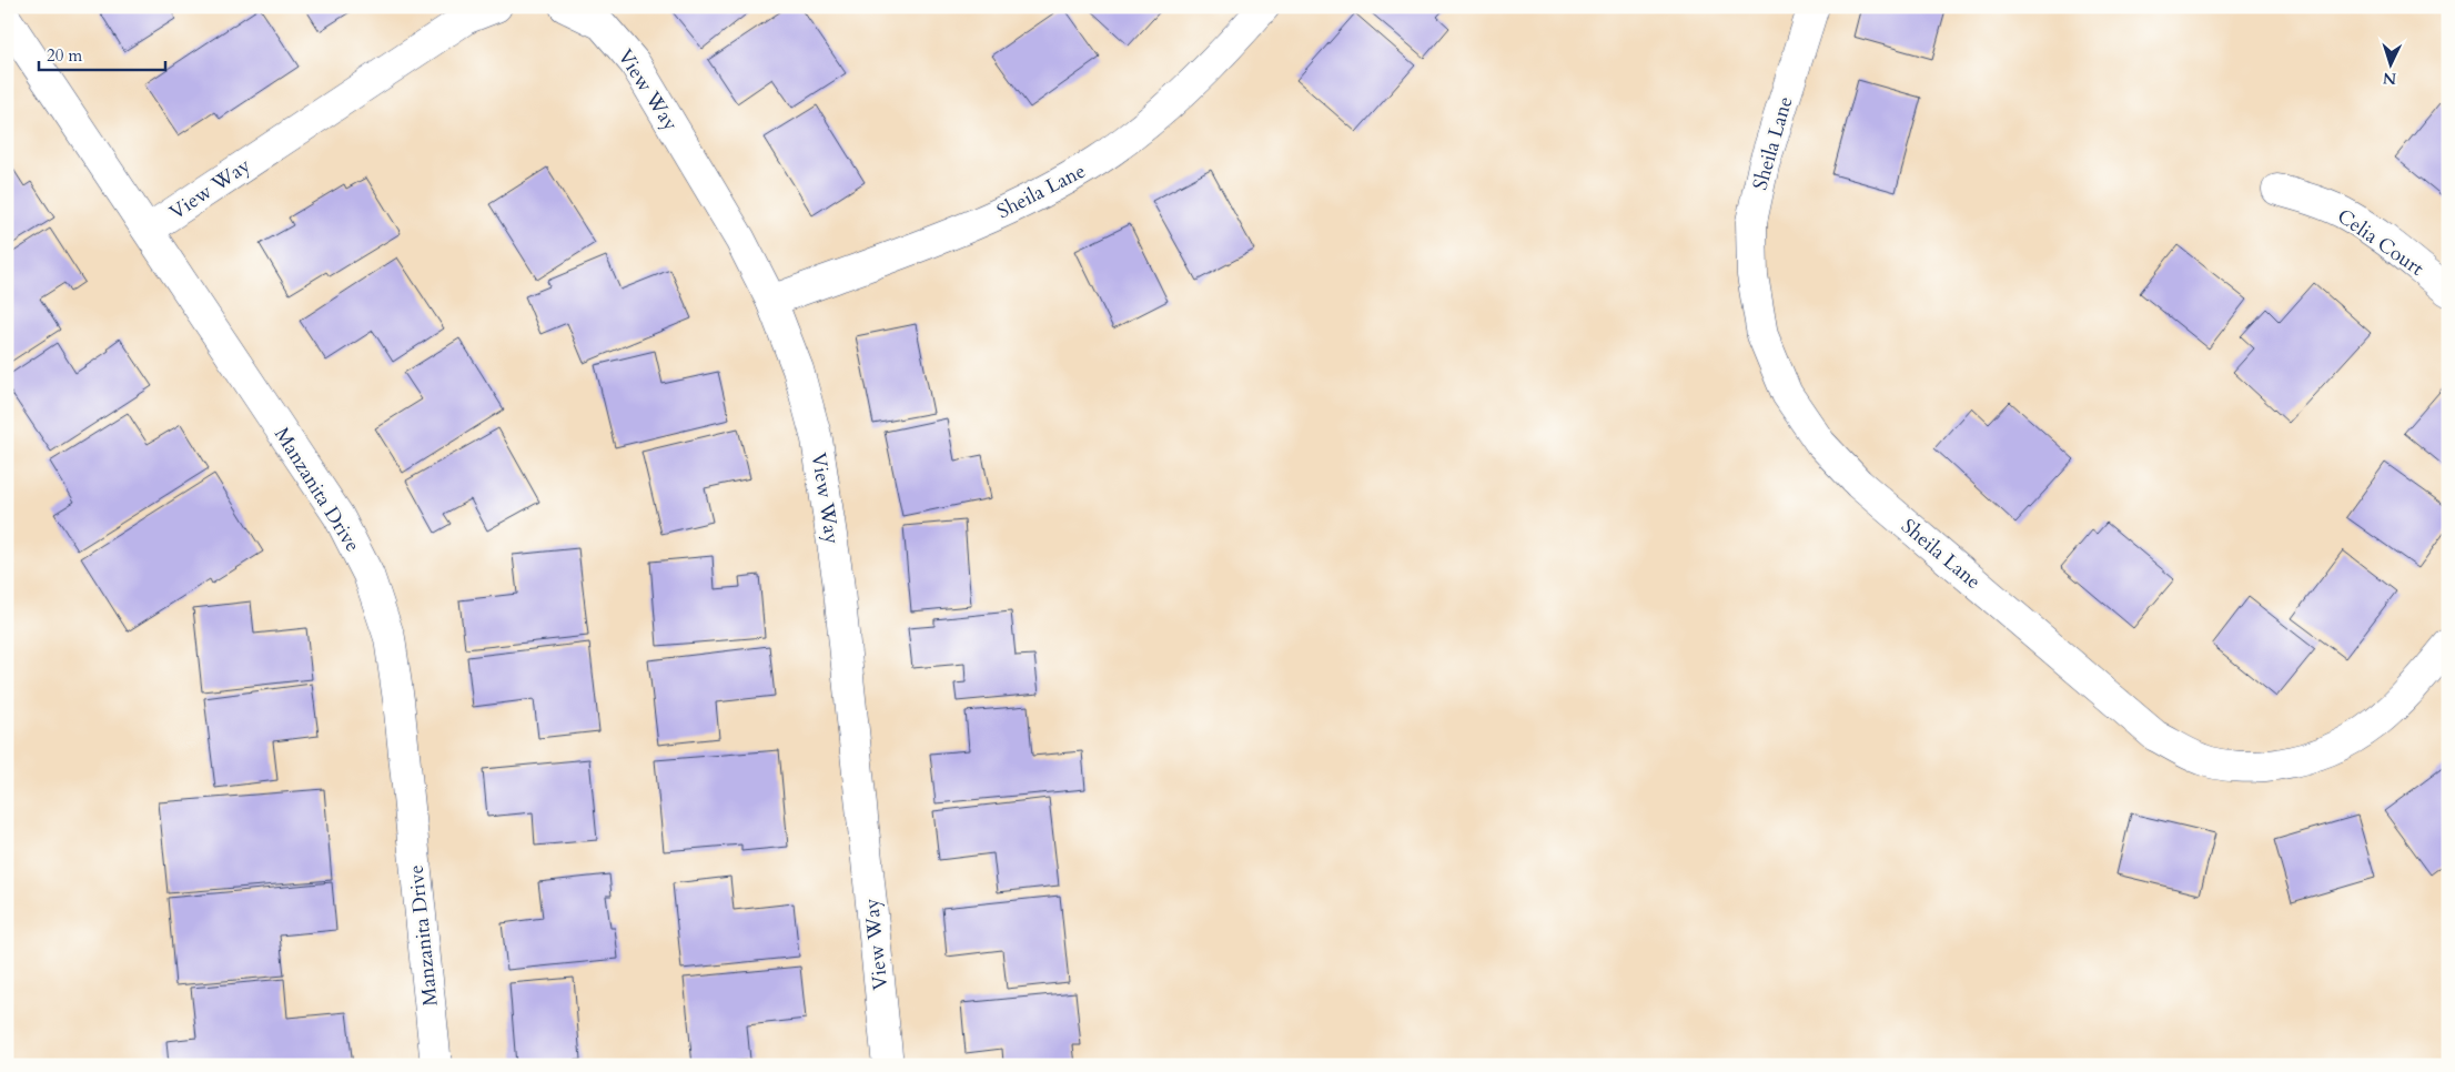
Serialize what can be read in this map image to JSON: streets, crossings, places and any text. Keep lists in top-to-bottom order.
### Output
{
  "streets": {
    "street": [
      "View Way",
      "Sheila Lane",
      "Celia Court",
      "Manzanita Drive"
    ]
  },
  "crossings": [
    ["View Way", "Sheila Lane"],
    ["View Way", "Manzanita Drive"]
  ],
  "scale_bar": "20 m",
  "north": "bottom"
}
